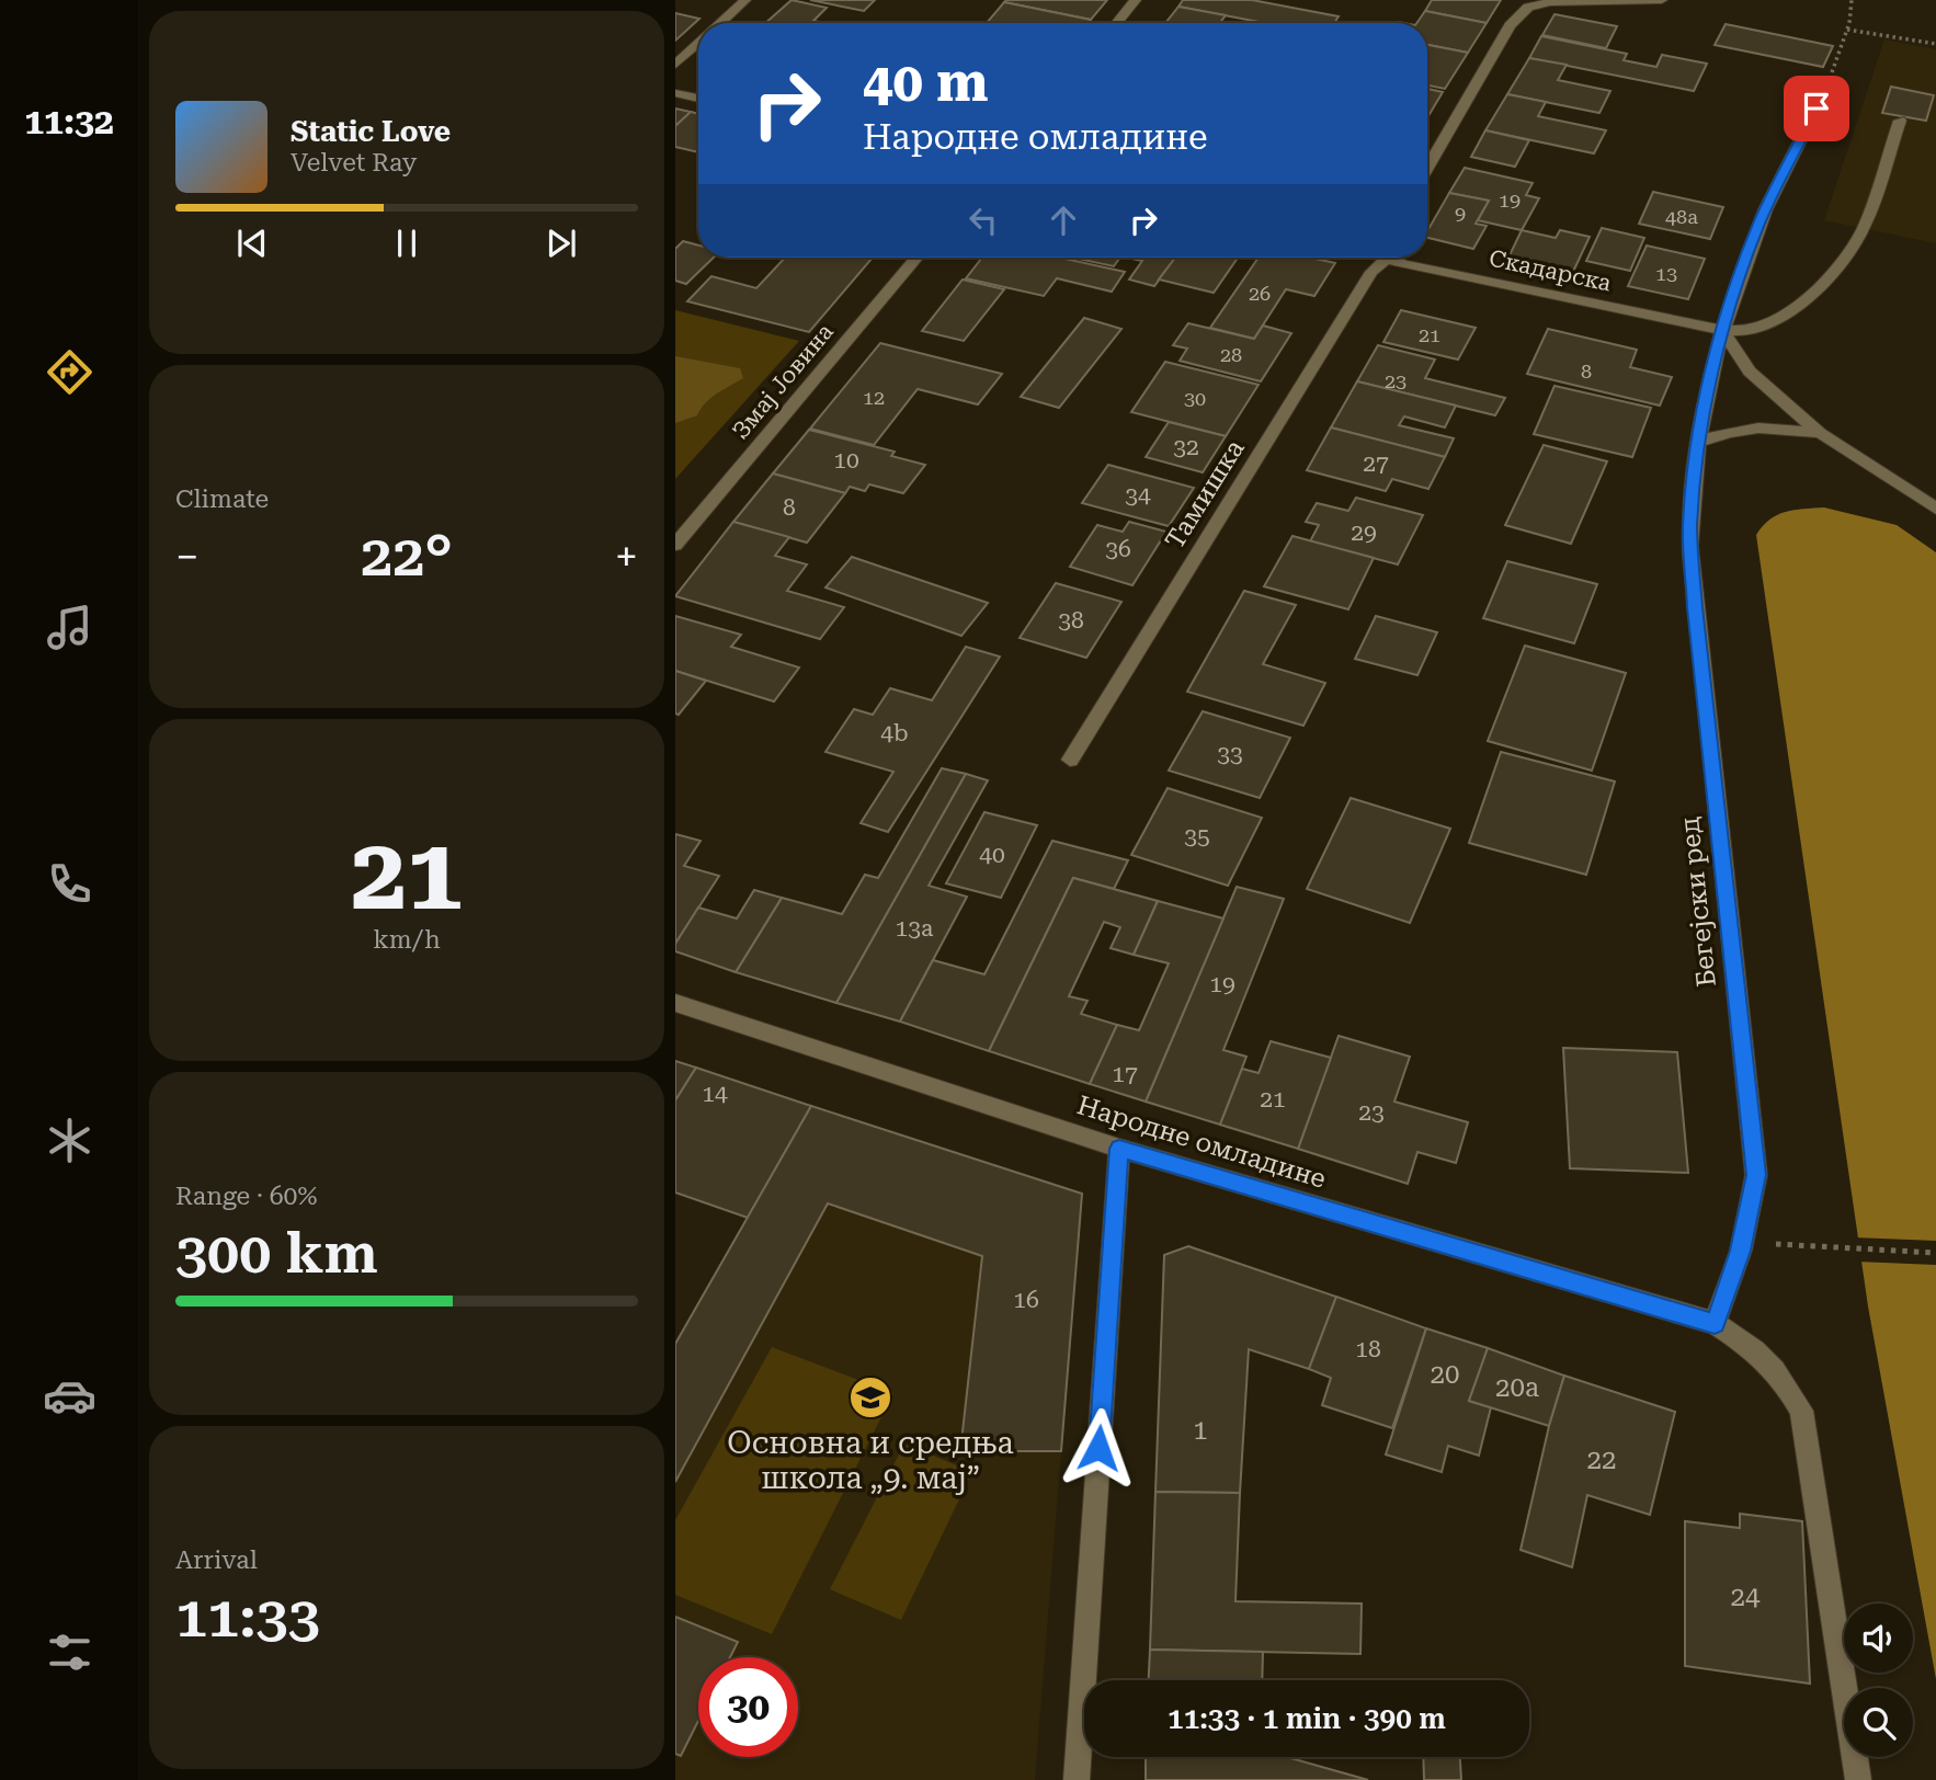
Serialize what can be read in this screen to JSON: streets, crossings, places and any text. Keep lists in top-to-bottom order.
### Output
{
  "streets": {
    "street": [
      "Скадарска",
      "Змај Јовина",
      "Тамишка",
      "Бегејски ред",
      "Народне омладине"
    ]
  },
  "crossings": [
    ["Скадарска", "Тамишка"],
    ["Скадарска", "Бегејски ред"],
    ["Бегејски ред", "Народне омладине"]
  ],
  "places": {
    "school or university": ["Основна и средња школа „9. мај”"]
  },
  "house_numbers": [
    "19",
    "9",
    "48a",
    "13",
    "26",
    "21",
    "28",
    "8",
    "23",
    "12",
    "30",
    "32",
    "10",
    "27",
    "34",
    "8",
    "29",
    "36",
    "38",
    "4b",
    "33",
    "35",
    "40",
    "13a",
    "19",
    "17",
    "14",
    "21",
    "23",
    "16",
    "18",
    "20",
    "20a",
    "1",
    "22",
    "24"
  ],
  "page": {
    "tabs": "11:32",
    "turn": ["40 m", "Народне омладине"],
    "song": ["Static Love", "Velvet Ray"],
    "tile": [
      "Climate",
      ["21", "km/h"],
      ["Range · 60%", "300 km"],
      ["Arrival", "11:33"]
    ],
    "heat": ["−", "22°", "+"],
    "limit": "30",
    "trip": "11:33 · 1 min · 390 m"
  }
}
